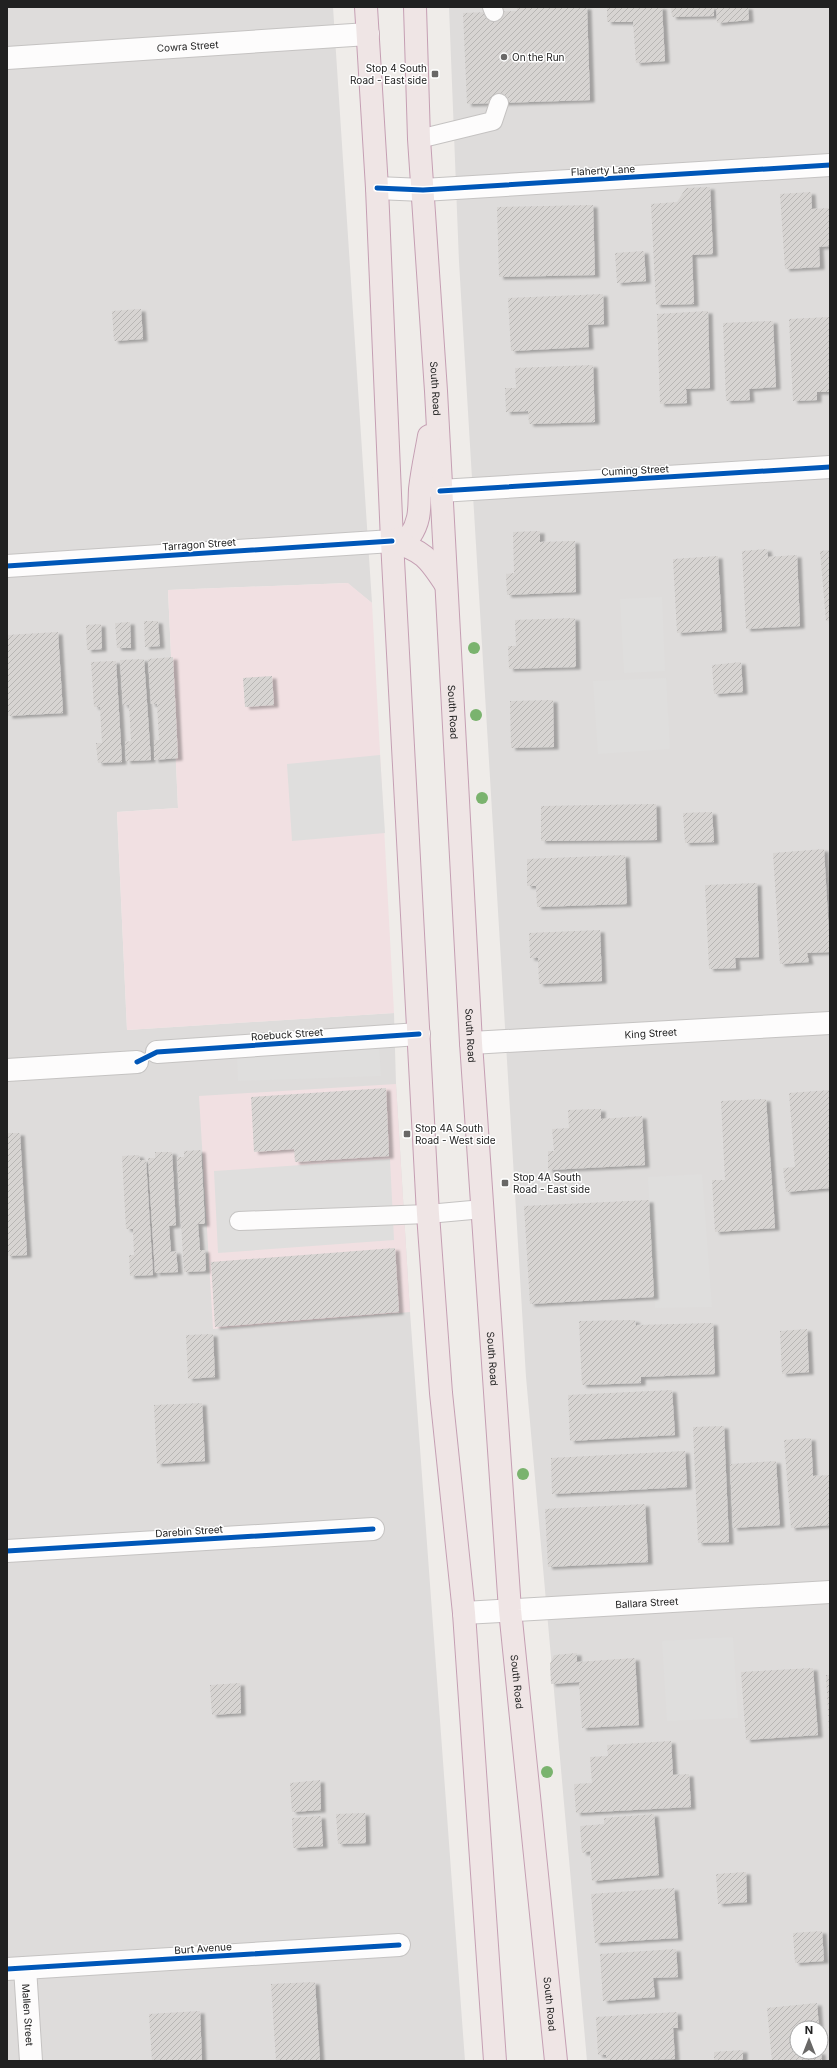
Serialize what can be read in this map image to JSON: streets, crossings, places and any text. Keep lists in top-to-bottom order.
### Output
{
  "streets": {
    "highway": ["South Road"],
    "street": [
      "Cowra Street",
      "Flaherty Lane",
      "Cuming Street",
      "Tarragon Street",
      "King Street",
      "Roebuck Street",
      "Darebin Street",
      "Ballara Street",
      "Burt Avenue",
      "Mallen Street"
    ]
  },
  "crossings": [
    ["Flaherty Lane", "South Road"],
    ["South Road", "Cuming Street"],
    ["South Road", "King Street"],
    ["South Road", "Ballara Street"],
    ["Burt Avenue", "Mallen Street"]
  ],
  "places": {
    "other": ["On the Run"],
    "transit": ["Stop 4 South Road - East side", "Stop 4A South Road - West side", "Stop 4A South Road - East side"]
  },
  "north": "top"
}
